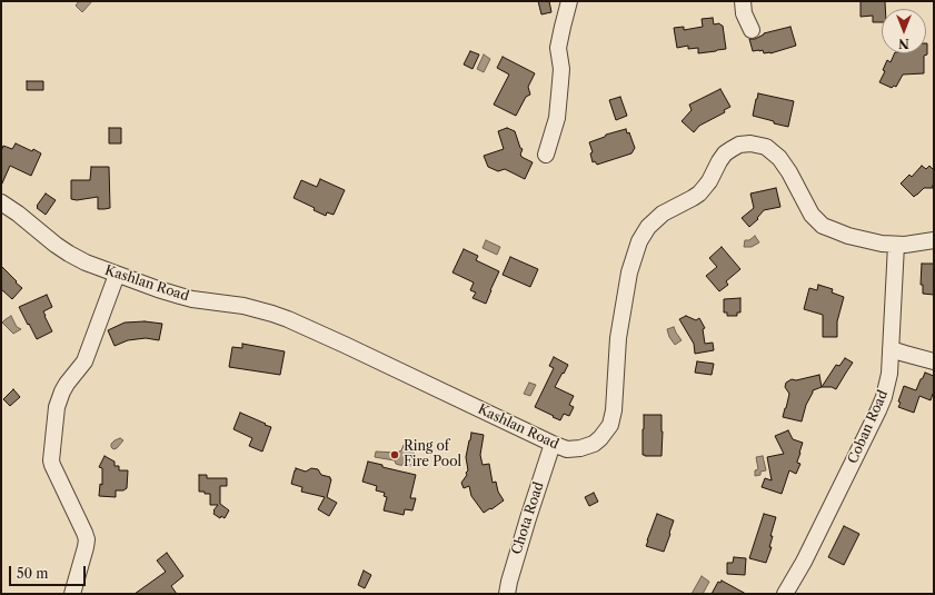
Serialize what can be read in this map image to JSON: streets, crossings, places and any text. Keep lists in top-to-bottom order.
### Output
{
  "streets": {
    "street": ["Kashlan Road", "Coban Road", "Chota Road"]
  },
  "crossings": [
    ["Kashlan Road", "Coban Road"],
    ["Kashlan Road", "Chota Road"]
  ],
  "places": ["Ring of Fire Pool"],
  "scale_bar": "50 m",
  "north": "bottom"
}
